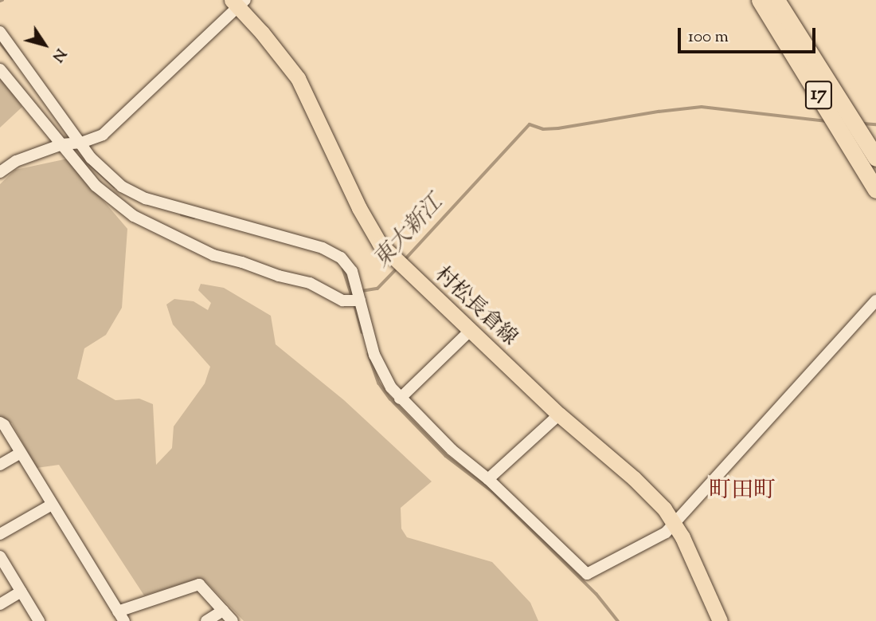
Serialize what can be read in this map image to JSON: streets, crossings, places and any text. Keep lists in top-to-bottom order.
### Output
{
  "streets": {
    "highway": ["17"],
    "main road": ["村松長倉線"]
  },
  "districts": ["町田町"],
  "water": ["東大新江"],
  "scale_bar": "100 m",
  "north": "bottom right"
}
